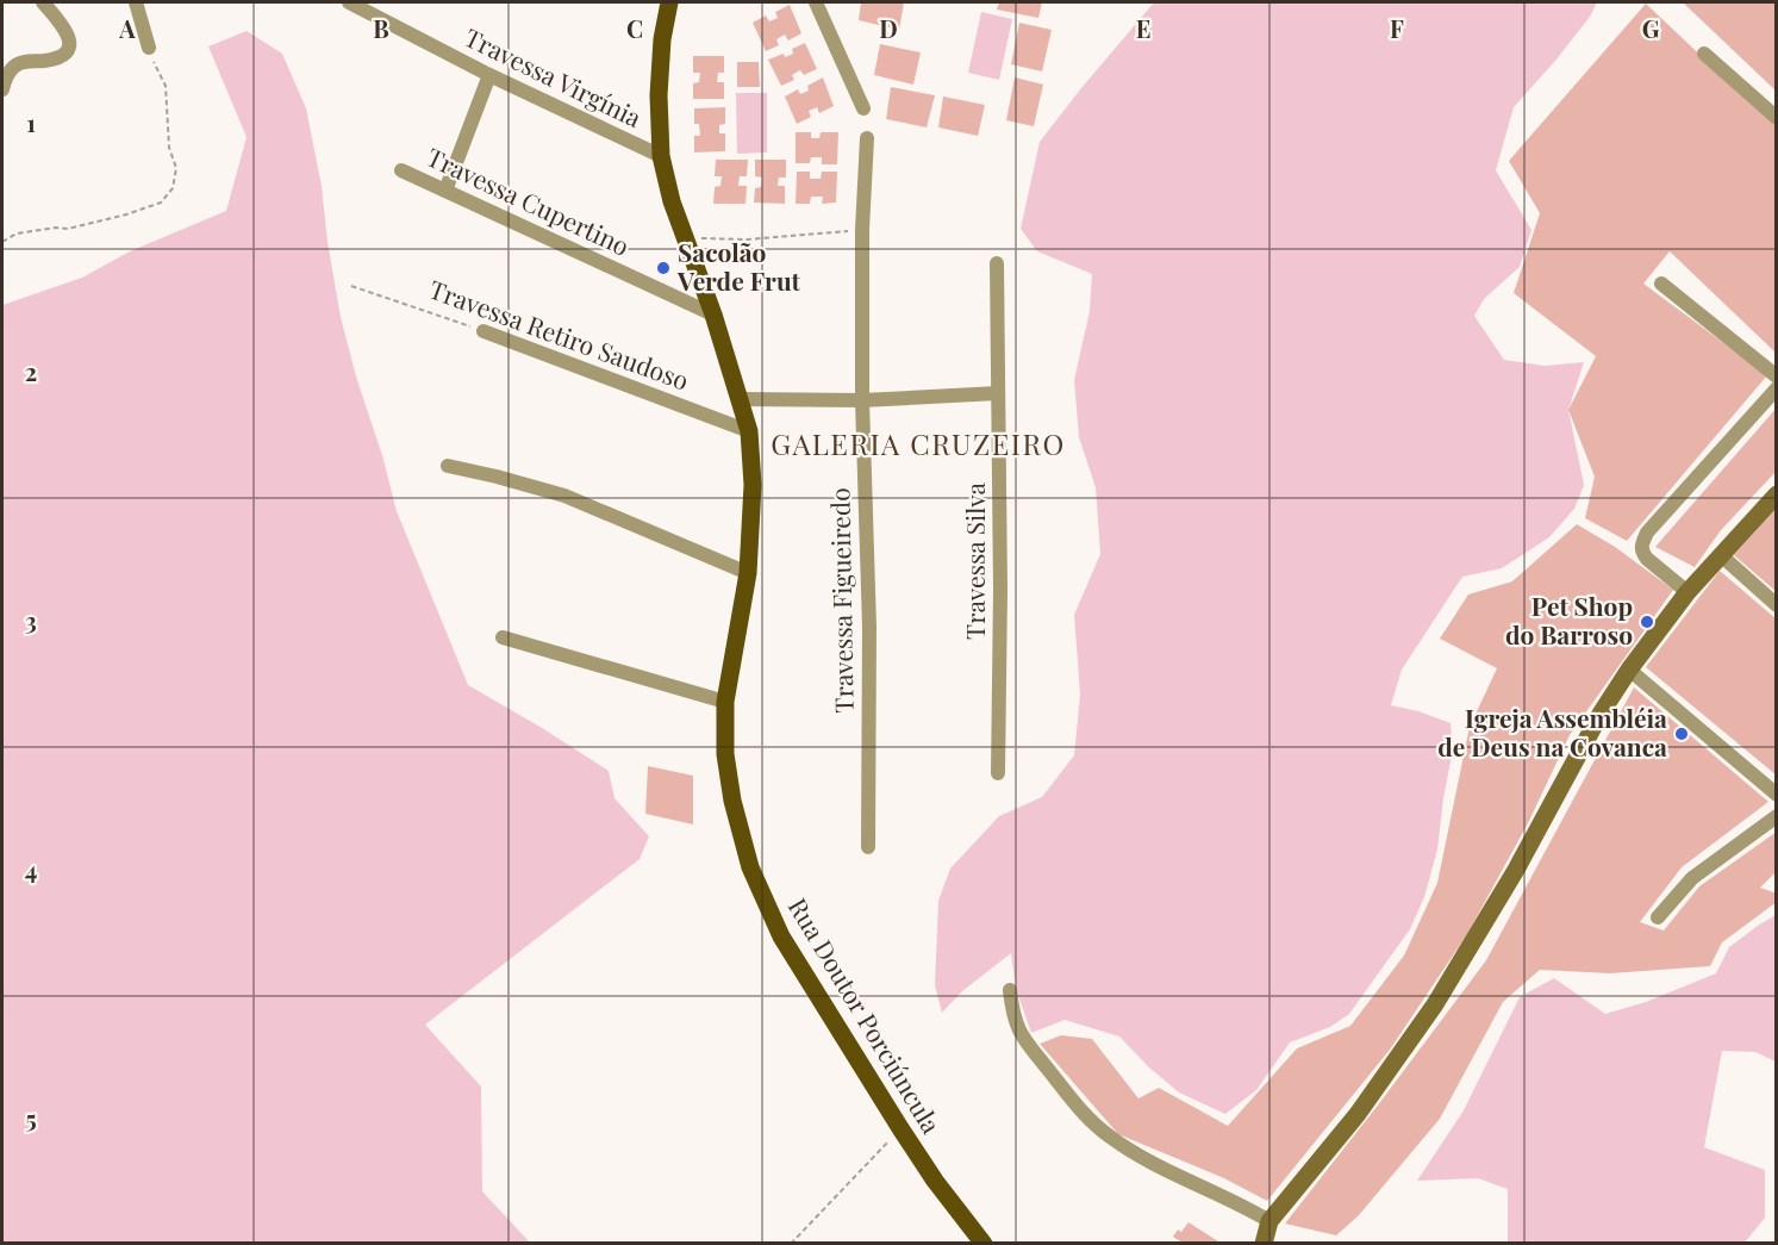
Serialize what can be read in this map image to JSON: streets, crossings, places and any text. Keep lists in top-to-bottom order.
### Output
{
  "streets": {
    "main road": ["Rua Doutor Porciúncula"],
    "street": [
      "Travessa Virgínia",
      "Travessa Cupertino",
      "Travessa Retiro Saudoso",
      "Travessa Silva",
      "Travessa Figueiredo"
    ]
  },
  "crossings": [
    ["Travessa Virgínia", "Rua Doutor Porciúncula"],
    ["Travessa Cupertino", "Rua Doutor Porciúncula"],
    ["Travessa Retiro Saudoso", "Rua Doutor Porciúncula"]
  ],
  "districts": ["GALERIA CRUZEIRO"],
  "places": ["Sacolão Verde Frut", "Pet Shop do Barroso", "Igreja Assembléia de Deus na Covanca"],
  "grid": {
    "columns": [
      "A",
      "B",
      "C",
      "D",
      "E",
      "F",
      "G"
    ],
    "rows": [
      "1",
      "2",
      "3",
      "4",
      "5"
    ]
  }
}
